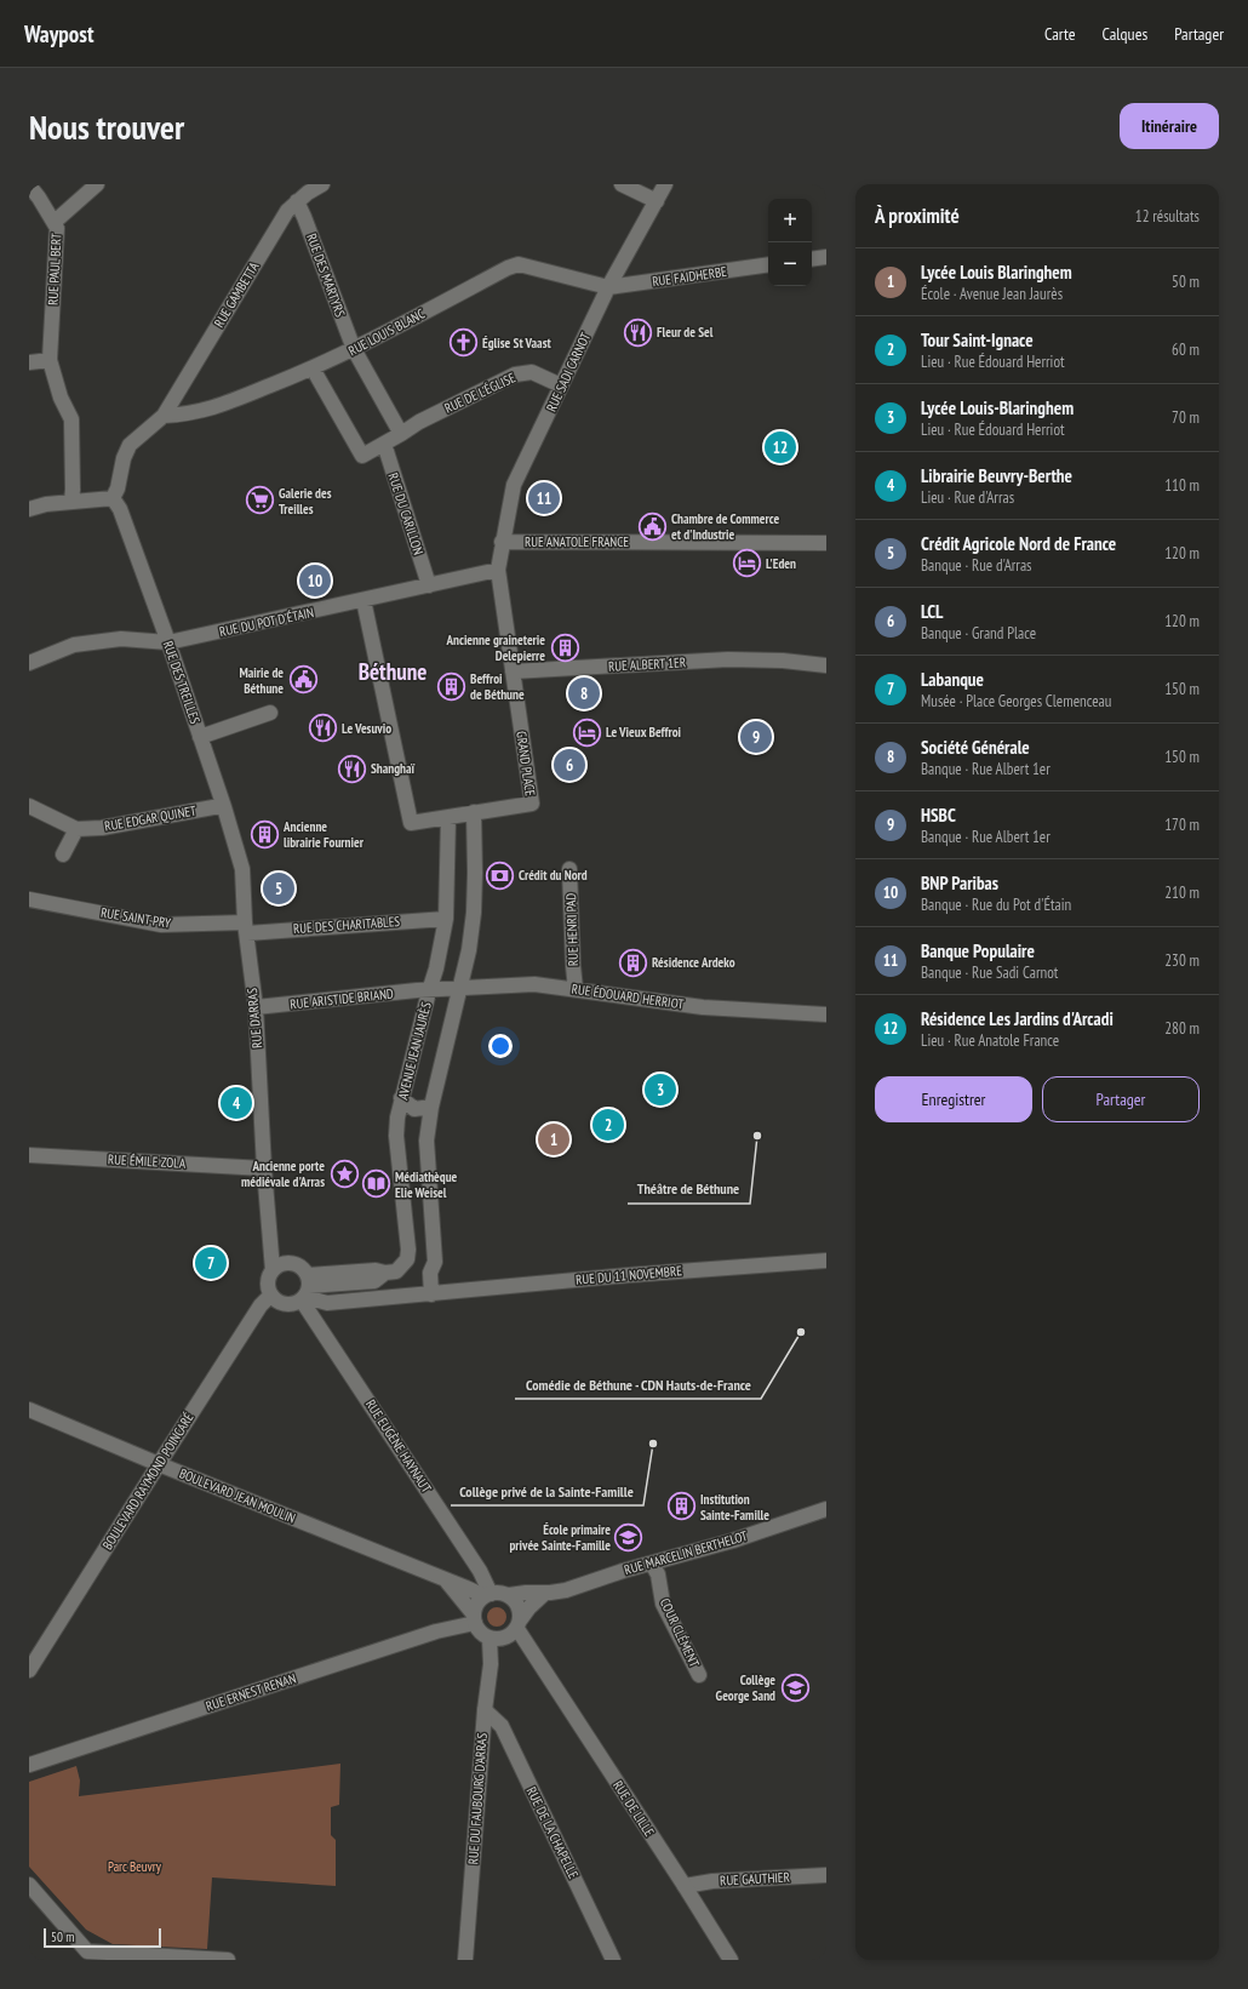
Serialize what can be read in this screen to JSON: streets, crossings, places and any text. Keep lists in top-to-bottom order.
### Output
{
  "streets": {
    "street": [
      "RUE PAUL BERT",
      "RUE DES MARTYRS",
      "RUE FAIDHERBE",
      "RUE GAMBETTA",
      "RUE LOUIS BLANC",
      "RUE SADI CARNOT",
      "RUE DE L'ÉGLISE",
      "RUE DU CARILLON",
      "RUE ANATOLE FRANCE",
      "RUE DU POT D'ÉTAIN",
      "RUE ALBERT 1ER",
      "RUE DES TREILLES",
      "GRAND PLACE",
      "RUE EDGAR QUINET",
      "RUE SAINT-PRY",
      "RUE DES CHARITABLES",
      "RUE HENRI PAD",
      "RUE ÉDOUARD HERRIOT",
      "RUE ARISTIDE BRIAND",
      "RUE D'ARRAS",
      "AVENUE JEAN JAURÈS",
      "RUE ÉMILE ZOLA",
      "RUE DU 11 NOVEMBRE",
      "RUE EUGÈNE HAYNAUT",
      "BOULEVARD RAYMOND POINCARÉ",
      "BOULEVARD JEAN MOULIN",
      "RUE MARCELIN BERTHELOT",
      "COUR CLÉMENT",
      "RUE ERNEST RENAN",
      "RUE DU FAUBOURG D'ARRAS",
      "RUE DE LILLE",
      "RUE DE LA CHAPELLE",
      "RUE GAUTHIER"
    ]
  },
  "crossings": [
    ["RUE DES MARTYRS", "RUE GAMBETTA"],
    ["RUE DES MARTYRS", "RUE LOUIS BLANC"],
    ["RUE DES MARTYRS", "RUE DE L'ÉGLISE"],
    ["RUE FAIDHERBE", "RUE LOUIS BLANC"],
    ["RUE FAIDHERBE", "RUE SADI CARNOT"],
    ["RUE GAMBETTA", "RUE LOUIS BLANC"],
    ["RUE LOUIS BLANC", "RUE SADI CARNOT"],
    ["RUE LOUIS BLANC", "RUE DE L'ÉGLISE"],
    ["RUE SADI CARNOT", "RUE DE L'ÉGLISE"],
    ["RUE SADI CARNOT", "RUE ANATOLE FRANCE"],
    ["RUE SADI CARNOT", "GRAND PLACE"],
    ["RUE DE L'ÉGLISE", "RUE DU CARILLON"],
    ["RUE DU POT D'ÉTAIN", "RUE DES TREILLES"],
    ["RUE DU POT D'ÉTAIN", "GRAND PLACE"],
    ["RUE ALBERT 1ER", "GRAND PLACE"],
    ["RUE DES TREILLES", "RUE EDGAR QUINET"],
    ["RUE DES TREILLES", "RUE D'ARRAS"],
    ["GRAND PLACE", "AVENUE JEAN JAURÈS"],
    ["RUE SAINT-PRY", "RUE DES CHARITABLES"],
    ["RUE SAINT-PRY", "RUE D'ARRAS"],
    ["RUE DES CHARITABLES", "RUE D'ARRAS"],
    ["RUE DES CHARITABLES", "AVENUE JEAN JAURÈS"],
    ["RUE HENRI PAD", "RUE ÉDOUARD HERRIOT"],
    ["RUE ÉDOUARD HERRIOT", "RUE ARISTIDE BRIAND"],
    ["RUE ÉDOUARD HERRIOT", "AVENUE JEAN JAURÈS"],
    ["RUE ARISTIDE BRIAND", "RUE D'ARRAS"],
    ["RUE ARISTIDE BRIAND", "AVENUE JEAN JAURÈS"],
    ["RUE D'ARRAS", "AVENUE JEAN JAURÈS"],
    ["RUE D'ARRAS", "RUE ÉMILE ZOLA"],
    ["RUE D'ARRAS", "RUE DU 11 NOVEMBRE"],
    ["RUE D'ARRAS", "RUE EUGÈNE HAYNAUT"],
    ["RUE D'ARRAS", "BOULEVARD RAYMOND POINCARÉ"],
    ["AVENUE JEAN JAURÈS", "RUE DU 11 NOVEMBRE"],
    ["AVENUE JEAN JAURÈS", "RUE EUGÈNE HAYNAUT"],
    ["AVENUE JEAN JAURÈS", "BOULEVARD RAYMOND POINCARÉ"],
    ["RUE DU 11 NOVEMBRE", "RUE EUGÈNE HAYNAUT"],
    ["RUE DU 11 NOVEMBRE", "BOULEVARD RAYMOND POINCARÉ"],
    ["RUE EUGÈNE HAYNAUT", "BOULEVARD RAYMOND POINCARÉ"],
    ["RUE EUGÈNE HAYNAUT", "BOULEVARD JEAN MOULIN"],
    ["RUE EUGÈNE HAYNAUT", "RUE MARCELIN BERTHELOT"],
    ["RUE EUGÈNE HAYNAUT", "RUE ERNEST RENAN"],
    ["RUE EUGÈNE HAYNAUT", "RUE DU FAUBOURG D'ARRAS"],
    ["RUE EUGÈNE HAYNAUT", "RUE DE LILLE"],
    ["BOULEVARD RAYMOND POINCARÉ", "BOULEVARD JEAN MOULIN"],
    ["BOULEVARD JEAN MOULIN", "RUE MARCELIN BERTHELOT"],
    ["BOULEVARD JEAN MOULIN", "RUE ERNEST RENAN"],
    ["BOULEVARD JEAN MOULIN", "RUE DU FAUBOURG D'ARRAS"],
    ["BOULEVARD JEAN MOULIN", "RUE DE LILLE"],
    ["RUE MARCELIN BERTHELOT", "COUR CLÉMENT"],
    ["RUE MARCELIN BERTHELOT", "RUE ERNEST RENAN"],
    ["RUE MARCELIN BERTHELOT", "RUE DU FAUBOURG D'ARRAS"],
    ["RUE MARCELIN BERTHELOT", "RUE DE LILLE"],
    ["RUE ERNEST RENAN", "RUE DU FAUBOURG D'ARRAS"],
    ["RUE ERNEST RENAN", "RUE DE LILLE"],
    ["RUE DU FAUBOURG D'ARRAS", "RUE DE LILLE"],
    ["RUE DU FAUBOURG D'ARRAS", "RUE DE LA CHAPELLE"],
    ["RUE DE LILLE", "RUE GAUTHIER"]
  ],
  "districts": ["Béthune"],
  "parks": ["Parc Beuvry"],
  "places": {
    "restaurant": ["Fleur de Sel", "Le Vesuvio", "Shanghaï"],
    "church": ["Église St Vaast"],
    "supermarket": ["Galerie des Treilles"],
    "public building": ["Chambre de Commerce et d'Industrie", "Mairie de Béthune"],
    "hotel": ["L'Eden", "Le Vieux Beffroi"],
    "building": [
      "Ancienne graineterie Delepierre",
      "Beffroi de Béthune",
      "Ancienne librairie Fournier",
      "Résidence Ardeko",
      "Institution Sainte-Famille"
    ],
    "bank": ["Crédit du Nord"],
    "other": ["Théâtre de Béthune", "Comédie de Béthune - CDN Hauts-de-France", "Collège privé de la Sainte-Famille"],
    "place": ["Ancienne porte médiévale d'Arras"],
    "library": ["Médiathèque Elie Weisel"],
    "school or university": ["École primaire privée Sainte-Famille", "Collège George Sand"]
  },
  "scale_bar": "50 m",
  "page": {
    "header": "Waypost",
    "nav": ["Carte", "Calques", "Partager"],
    "buttons": [
      "Itinéraire",
      ["Enregistrer", "Partager"]
    ],
    "title": "Nous trouver",
    "heading": ["À proximité", "12 résultats"],
    "map_buttons": ["+", "−"],
    "list": [
      {
        "mark": "1",
        "name": "Lycée Louis Blaringhem",
        "note": "École · Avenue Jean Jaurès",
        "value": "50 m"
      },
      {
        "mark": "2",
        "name": "Tour Saint-Ignace",
        "note": "Lieu · Rue Édouard Herriot",
        "value": "60 m"
      },
      {
        "mark": "3",
        "name": "Lycée Louis-Blaringhem",
        "note": "Lieu · Rue Édouard Herriot",
        "value": "70 m"
      },
      {
        "mark": "4",
        "name": "Librairie Beuvry-Berthe",
        "note": "Lieu · Rue d'Arras",
        "value": "110 m"
      },
      {
        "mark": "5",
        "name": "Crédit Agricole Nord de France",
        "note": "Banque · Rue d'Arras",
        "value": "120 m"
      },
      {
        "mark": "6",
        "name": "LCL",
        "note": "Banque · Grand Place",
        "value": "120 m"
      },
      {
        "mark": "7",
        "name": "Labanque",
        "note": "Musée · Place Georges Clemenceau",
        "value": "150 m"
      },
      {
        "mark": "8",
        "name": "Société Générale",
        "note": "Banque · Rue Albert 1er",
        "value": "150 m"
      },
      {
        "mark": "9",
        "name": "HSBC",
        "note": "Banque · Rue Albert 1er",
        "value": "170 m"
      },
      {
        "mark": "10",
        "name": "BNP Paribas",
        "note": "Banque · Rue du Pot d'Étain",
        "value": "210 m"
      },
      {
        "mark": "11",
        "name": "Banque Populaire",
        "note": "Banque · Rue Sadi Carnot",
        "value": "230 m"
      },
      {
        "mark": "12",
        "name": "Résidence Les Jardins d'Arcadi",
        "note": "Lieu · Rue Anatole France",
        "value": "280 m"
      }
    ],
    "pins": [
      "12",
      "11",
      "10",
      "8",
      "9",
      "6",
      "5",
      "3",
      "4",
      "2",
      "1",
      "7"
    ],
    "scale": "50 m"
  }
}
